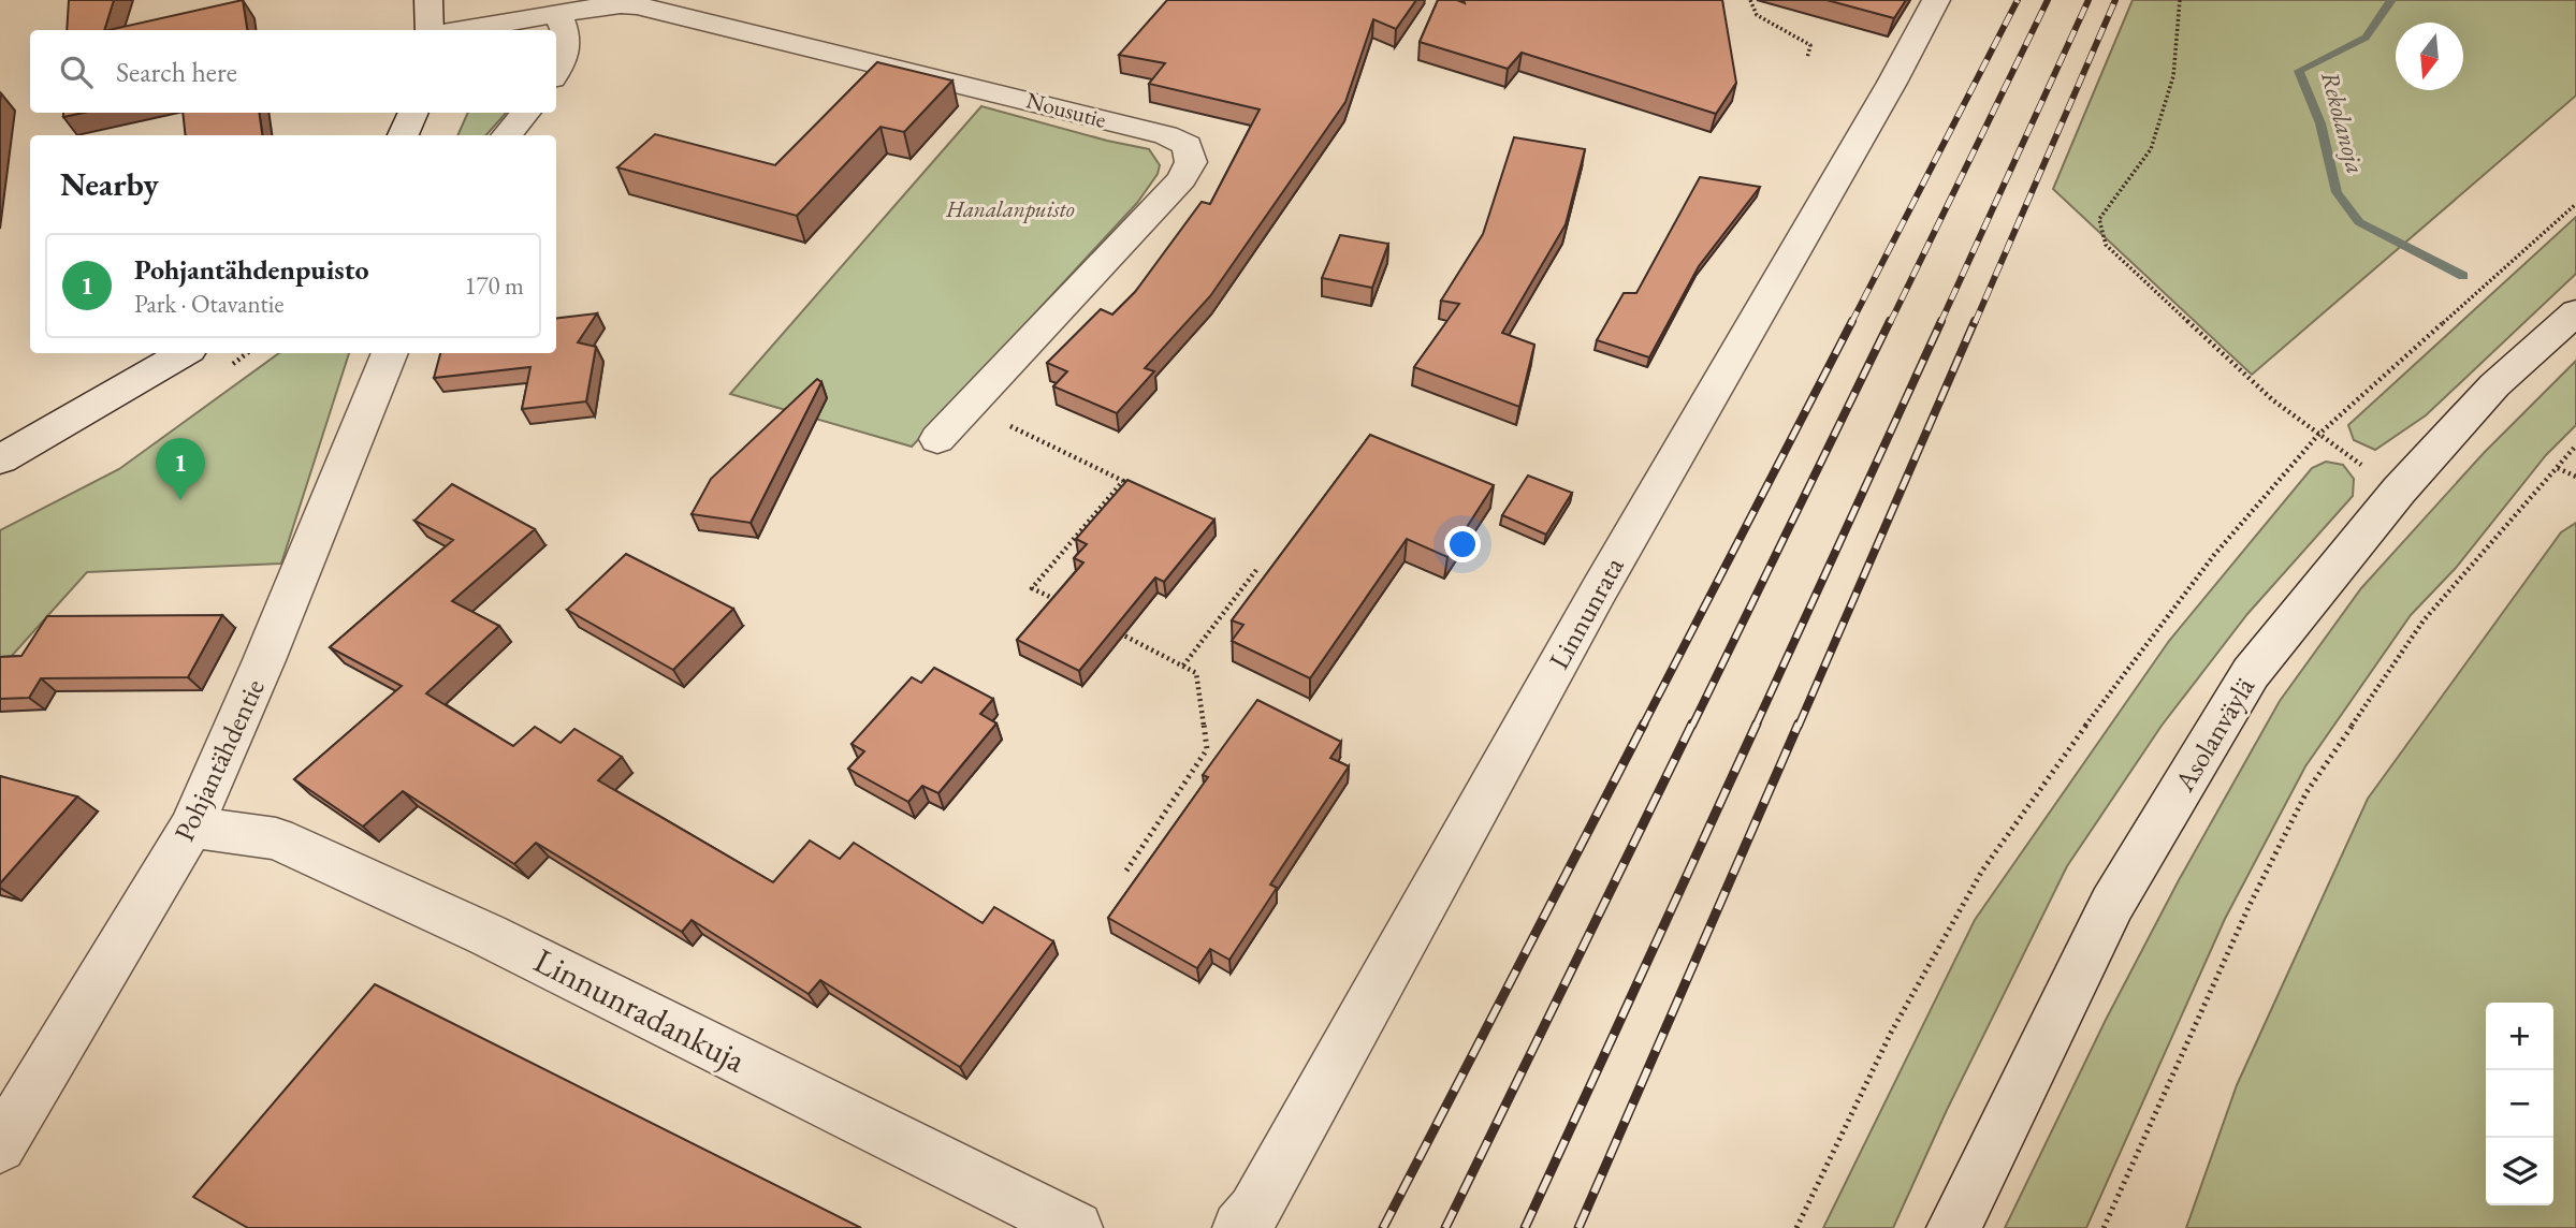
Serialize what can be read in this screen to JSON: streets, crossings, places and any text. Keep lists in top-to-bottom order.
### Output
{
  "streets": {
    "street": [
      "Nousutie",
      "Linnunrata",
      "Asolanväylä",
      "Pohjantähdentie",
      "Linnunradankuja"
    ]
  },
  "crossings": [
    ["Pohjantähdentie", "Linnunradankuja"]
  ],
  "water": ["Rekolanoja"],
  "parks": ["Hanalanpuisto"],
  "north": "bottom",
  "page": {
    "search": "Search here",
    "heading": "Nearby",
    "list": [
      {
        "mark": "1",
        "name": "Pohjantähdenpuisto",
        "note": "Park · Otavantie",
        "value": "170 m"
      }
    ],
    "pins": "1",
    "map_buttons": ["+", "−"]
  }
}
